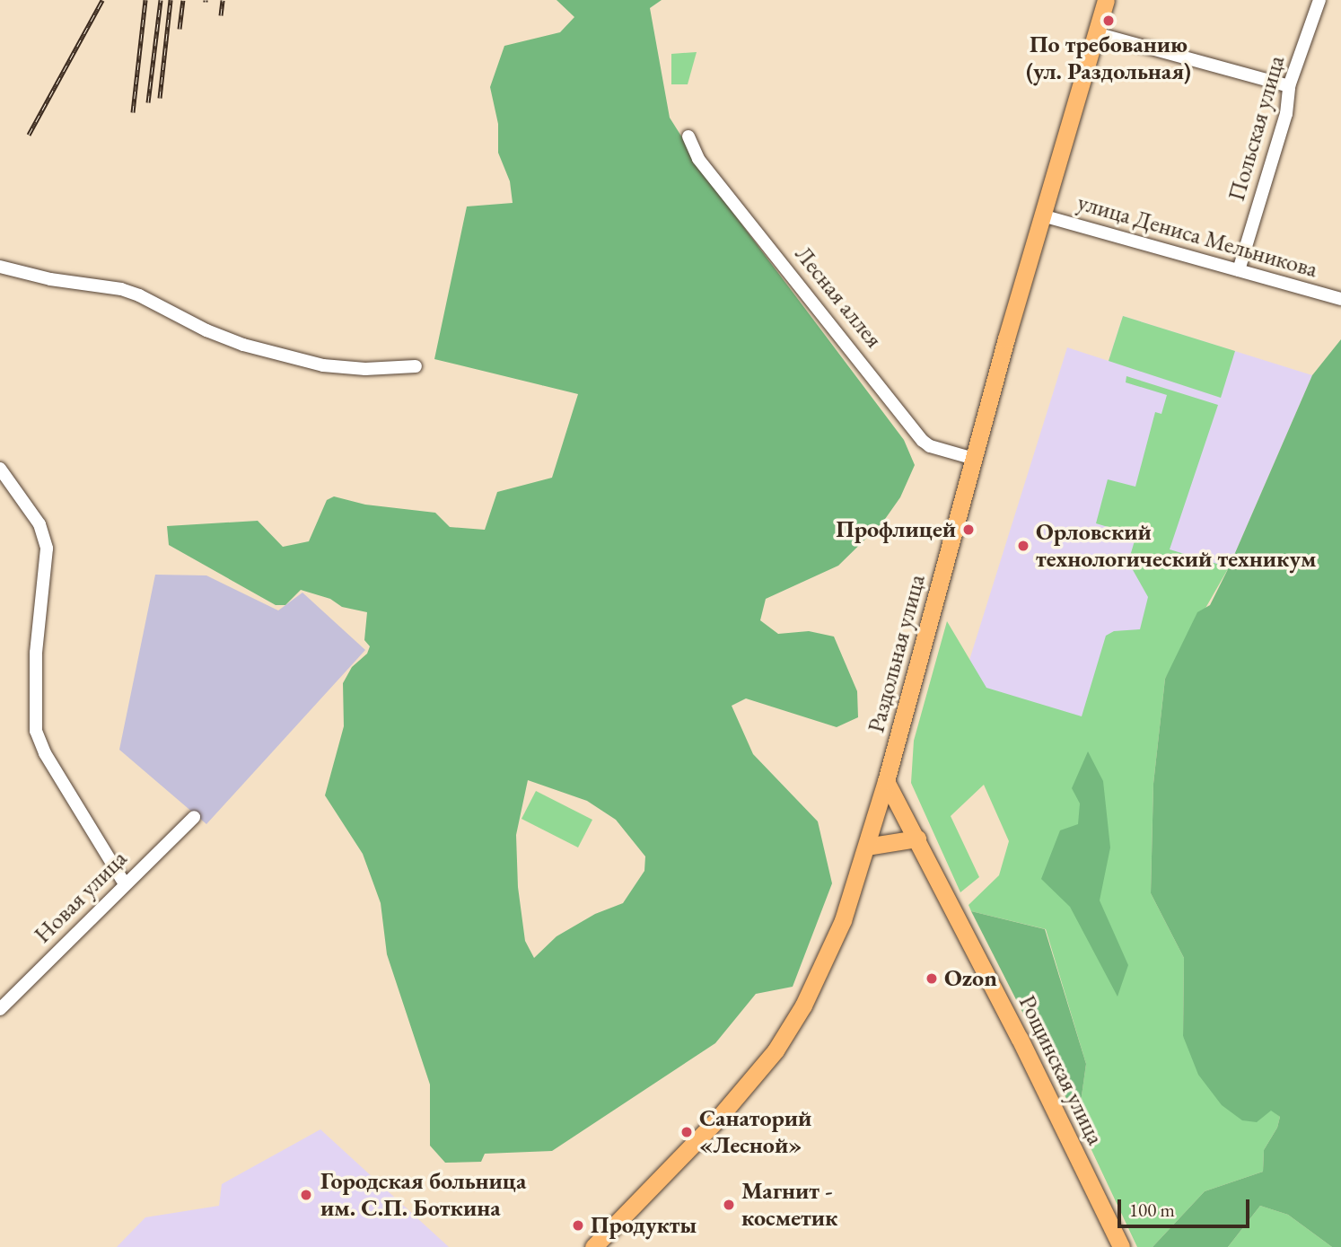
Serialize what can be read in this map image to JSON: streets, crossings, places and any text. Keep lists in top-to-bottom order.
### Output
{
  "streets": {
    "main road": ["Раздольная улица", "Рощинская улица"],
    "street": [
      "Польская улица",
      "улица Дениса Мельникова",
      "Лесная аллея",
      "Новая улица"
    ]
  },
  "crossings": [
    ["Польская улица", "улица Дениса Мельникова"],
    ["улица Дениса Мельникова", "Раздольная улица"],
    ["Лесная аллея", "Раздольная улица"],
    ["Раздольная улица", "Рощинская улица"]
  ],
  "places": [
    "По требованию (ул. Раздольная)",
    "Профлицей",
    "Орловский технологический техникум",
    "Ozon",
    "Санаторий «Лесной»",
    "Городская больница им. С.П. Боткина",
    "Магнит - косметик",
    "Продукты"
  ],
  "scale_bar": "100 m"
}
